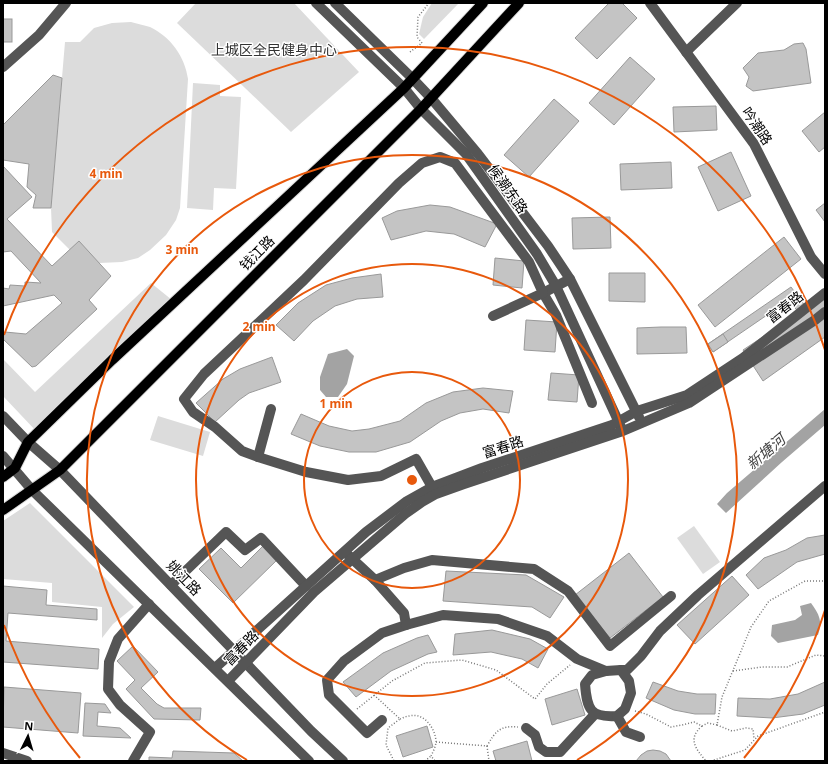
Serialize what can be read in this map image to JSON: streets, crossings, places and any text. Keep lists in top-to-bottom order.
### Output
{
  "streets": {
    "main road": ["钱江路"],
    "street": [
      "吟潮路",
      "候潮东路",
      "富春路",
      "姚江路"
    ]
  },
  "crossings": [
    ["候潮东路", "钱江路"],
    ["候潮东路", "富春路"],
    ["钱江路", "姚江路"],
    ["富春路", "姚江路"]
  ],
  "water": ["新塘河"],
  "parks": ["上城区全民健身中心"],
  "north": "top",
  "rings": [
    "4 min",
    "3 min",
    "2 min",
    "1 min"
  ]
}
